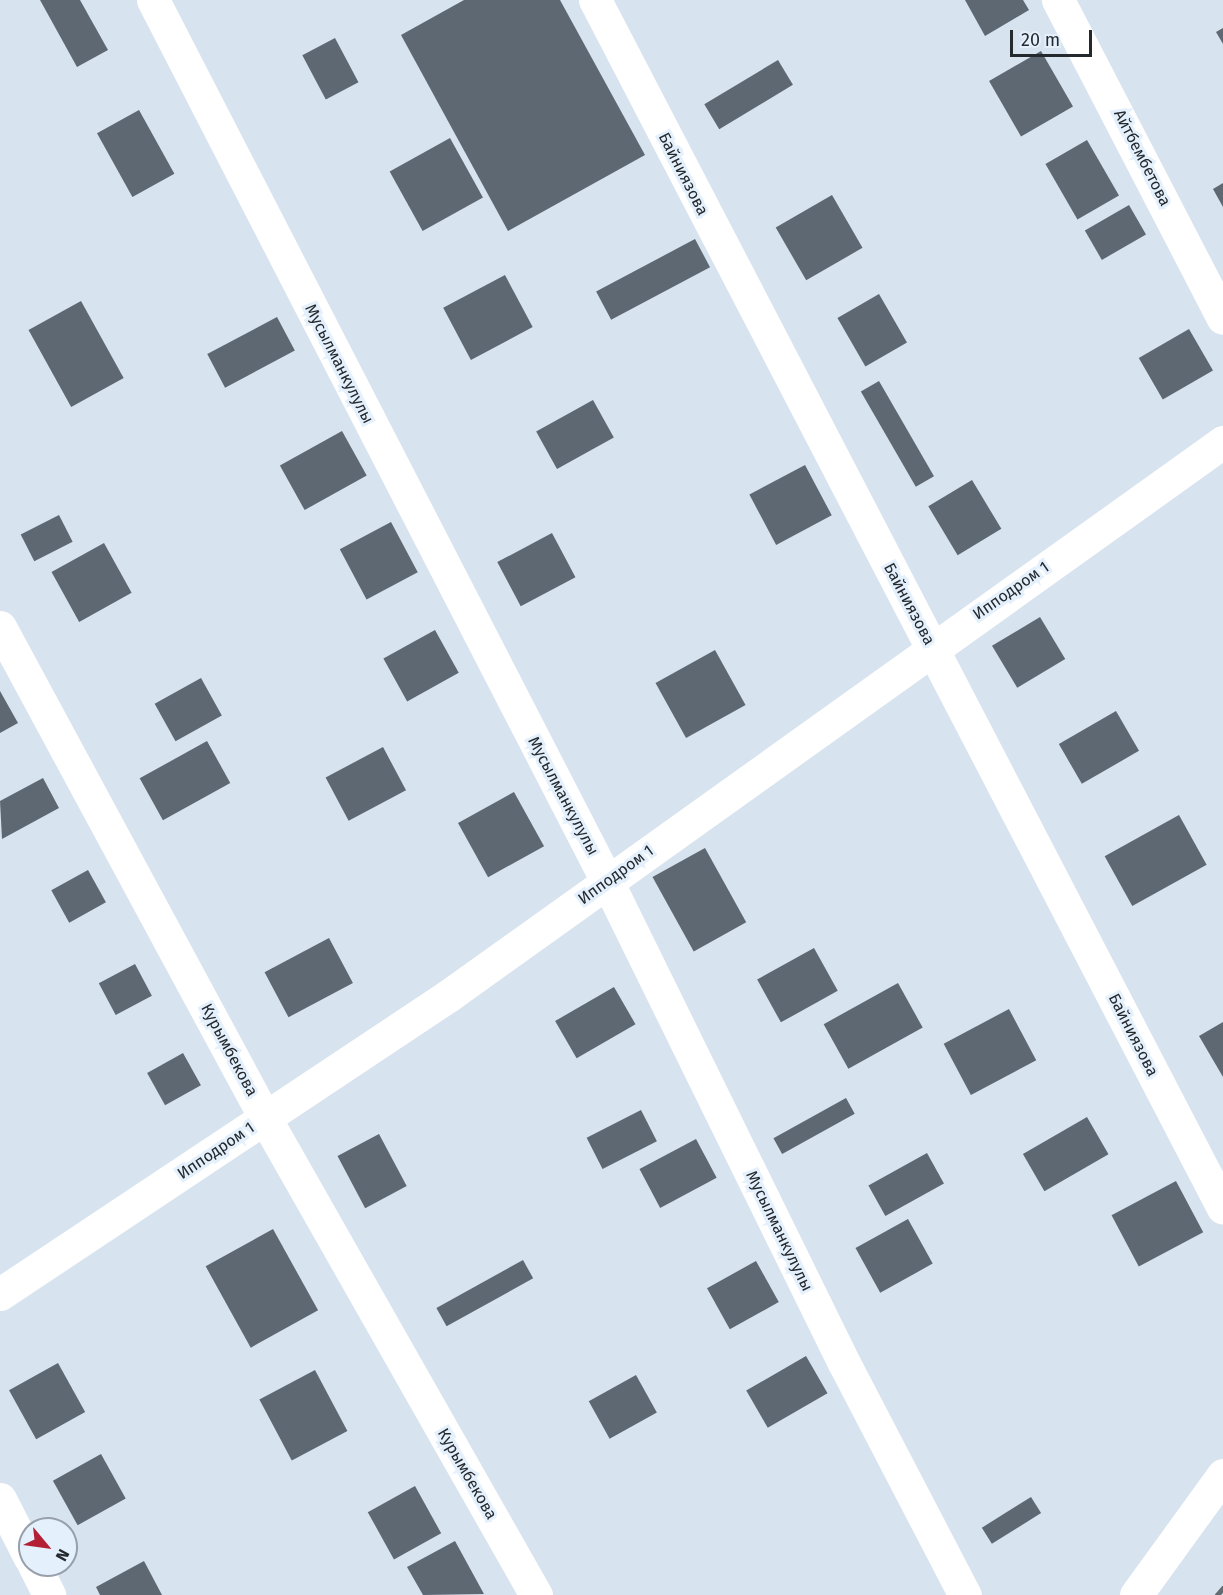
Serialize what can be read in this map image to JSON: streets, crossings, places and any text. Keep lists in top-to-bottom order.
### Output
{
  "streets": {
    "street": [
      "Айтбембетова",
      "Байниязова",
      "Мусылманкулулы",
      "Ипподром 1",
      "Курымбекова"
    ]
  },
  "crossings": [
    ["Байниязова", "Ипподром 1"],
    ["Мусылманкулулы", "Ипподром 1"],
    ["Ипподром 1", "Курымбекова"]
  ],
  "scale_bar": "20 m",
  "north": "bottom right"
}
